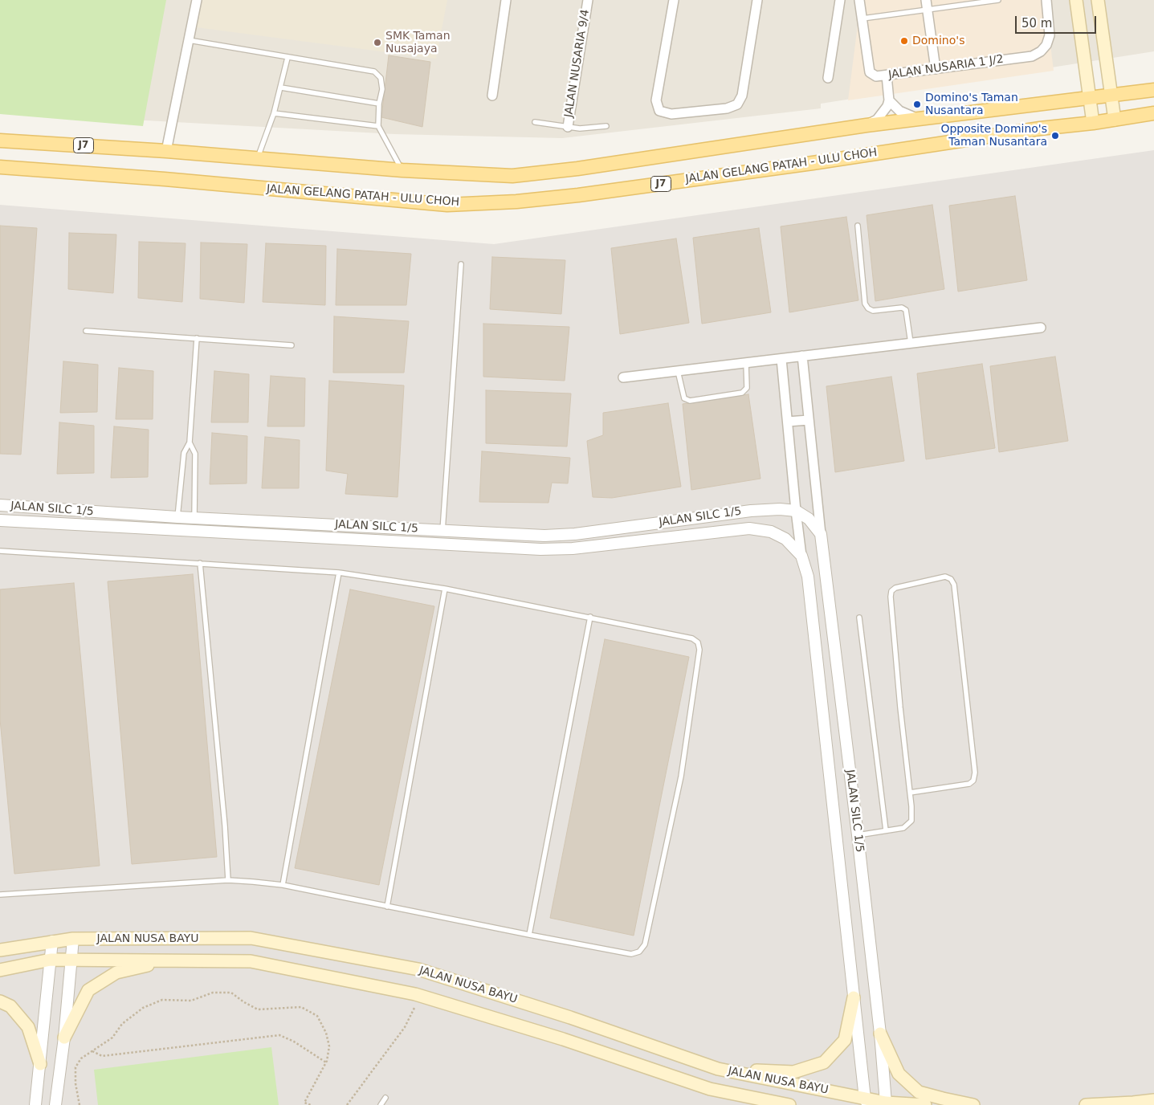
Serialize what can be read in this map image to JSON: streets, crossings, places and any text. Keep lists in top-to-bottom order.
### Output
{
  "streets": {
    "main road": ["J7", "JALAN GELANG PATAH - ULU CHOH", "JALAN NUSA BAYU"],
    "street": ["JALAN NUSARIA 9/4", "JALAN NUSARIA 1 J/2", "JALAN SILC 1/5"]
  },
  "crossings": [
    ["JALAN SILC 1/5", "JALAN NUSA BAYU"]
  ],
  "places": [
    "Domino's",
    "SMK Taman Nusajaya",
    "Domino's Taman Nusantara",
    "Opposite Domino's Taman Nusantara"
  ],
  "scale_bar": "50 m"
}
